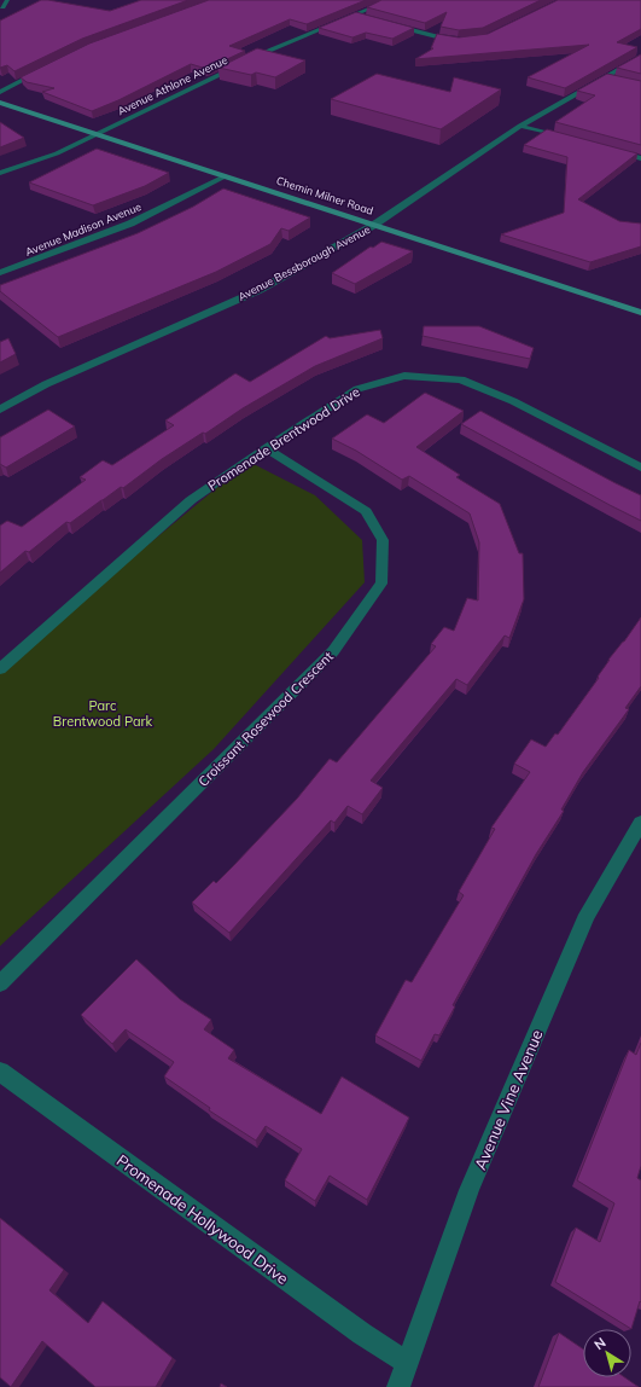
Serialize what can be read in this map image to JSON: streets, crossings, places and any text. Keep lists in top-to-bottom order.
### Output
{
  "streets": {
    "street": [
      "Avenue Athlone Avenue",
      "Chemin Milner Road",
      "Avenue Madison Avenue",
      "Avenue Bessborough Avenue",
      "Promenade Brentwood Drive",
      "Croissant Rosewood Crescent",
      "Avenue Vine Avenue",
      "Promenade Hollywood Drive"
    ]
  },
  "crossings": [
    ["Avenue Athlone Avenue", "Chemin Milner Road"],
    ["Chemin Milner Road", "Avenue Madison Avenue"],
    ["Chemin Milner Road", "Avenue Bessborough Avenue"],
    ["Promenade Brentwood Drive", "Croissant Rosewood Crescent"],
    ["Avenue Vine Avenue", "Promenade Hollywood Drive"]
  ],
  "parks": ["Parc Brentwood Park"],
  "north": "top left"
}
